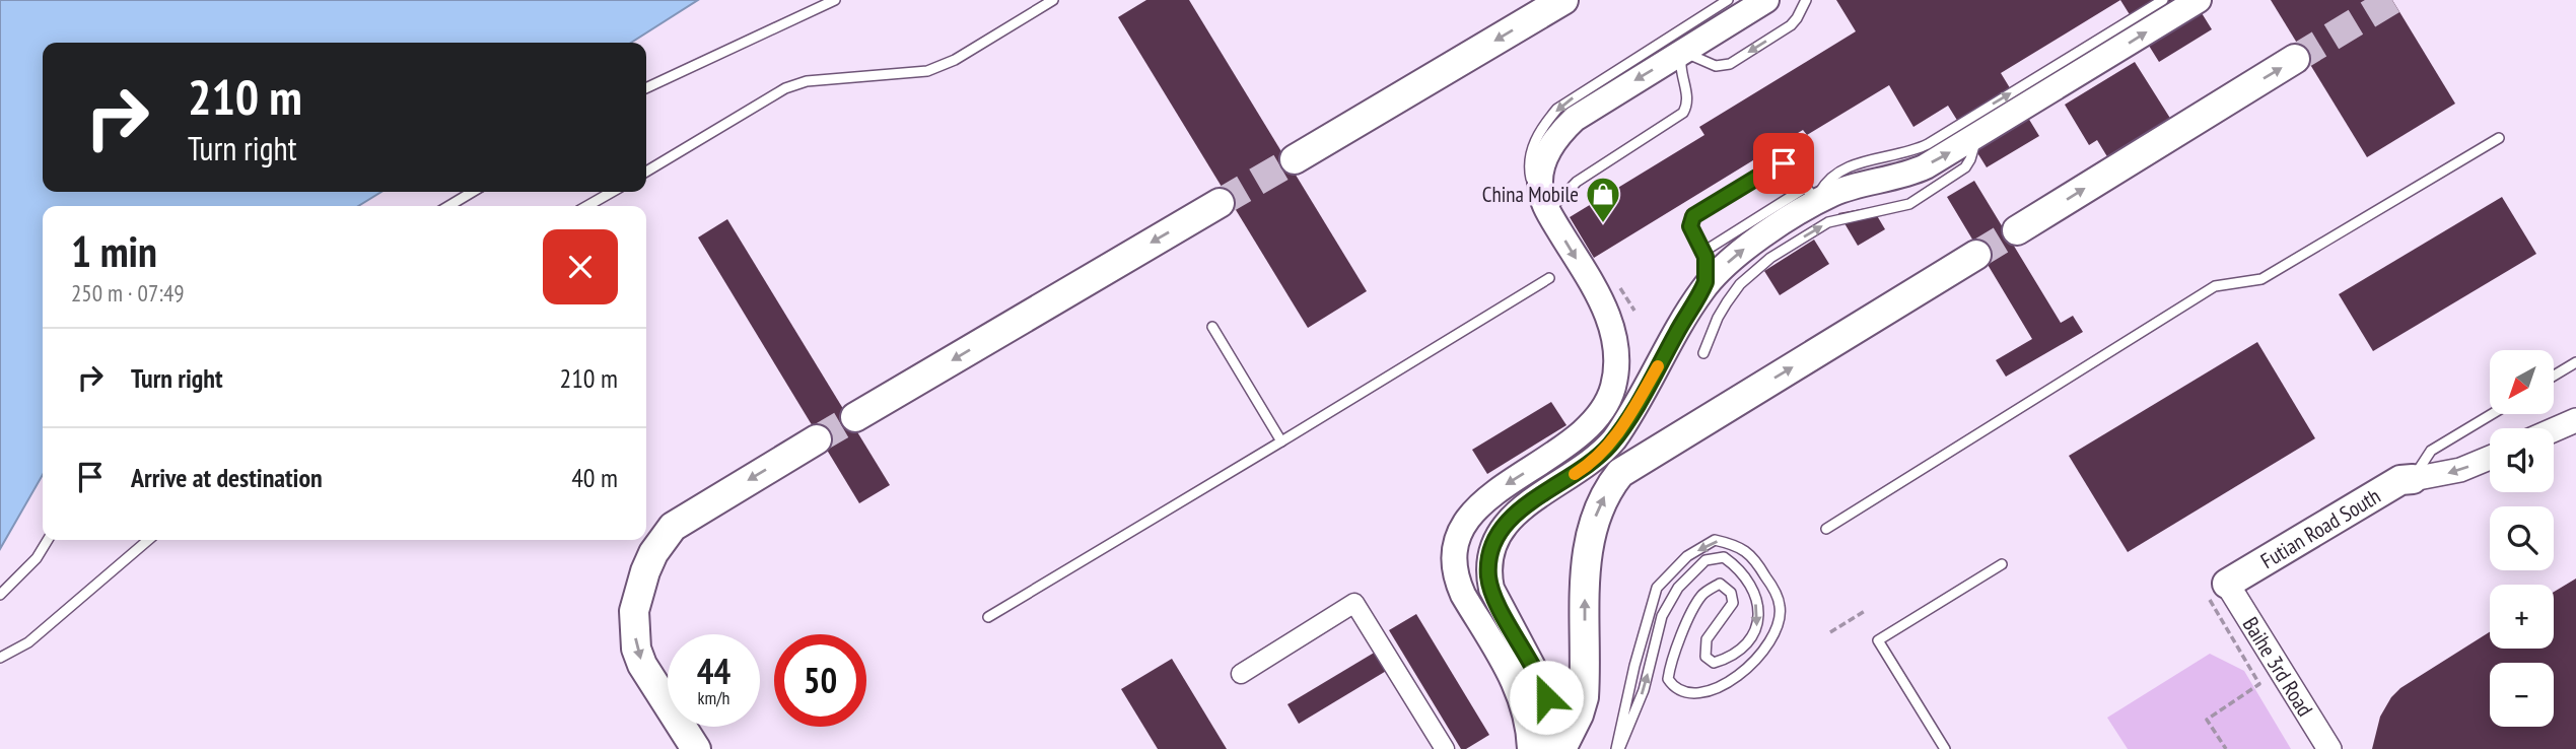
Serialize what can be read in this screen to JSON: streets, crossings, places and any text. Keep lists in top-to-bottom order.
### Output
{
  "streets": {
    "main road": ["Futian Road South"],
    "street": ["Baihe 3rd Road"]
  },
  "crossings": [
    ["Futian Road South", "Baihe 3rd Road"]
  ],
  "places": {
    "shop": ["China Mobile"]
  },
  "north": "bottom left",
  "page": {
    "turn": ["210 m", "Turn right"],
    "heading": ["1 min", "250 m · 07:49"],
    "list": [
      {
        "name": "Turn right",
        "value": "210 m"
      },
      {
        "name": "Arrive at destination",
        "value": "40 m"
      }
    ],
    "map_buttons": ["+", "−"],
    "speed": "44 km/h",
    "limit": "50"
  }
}
